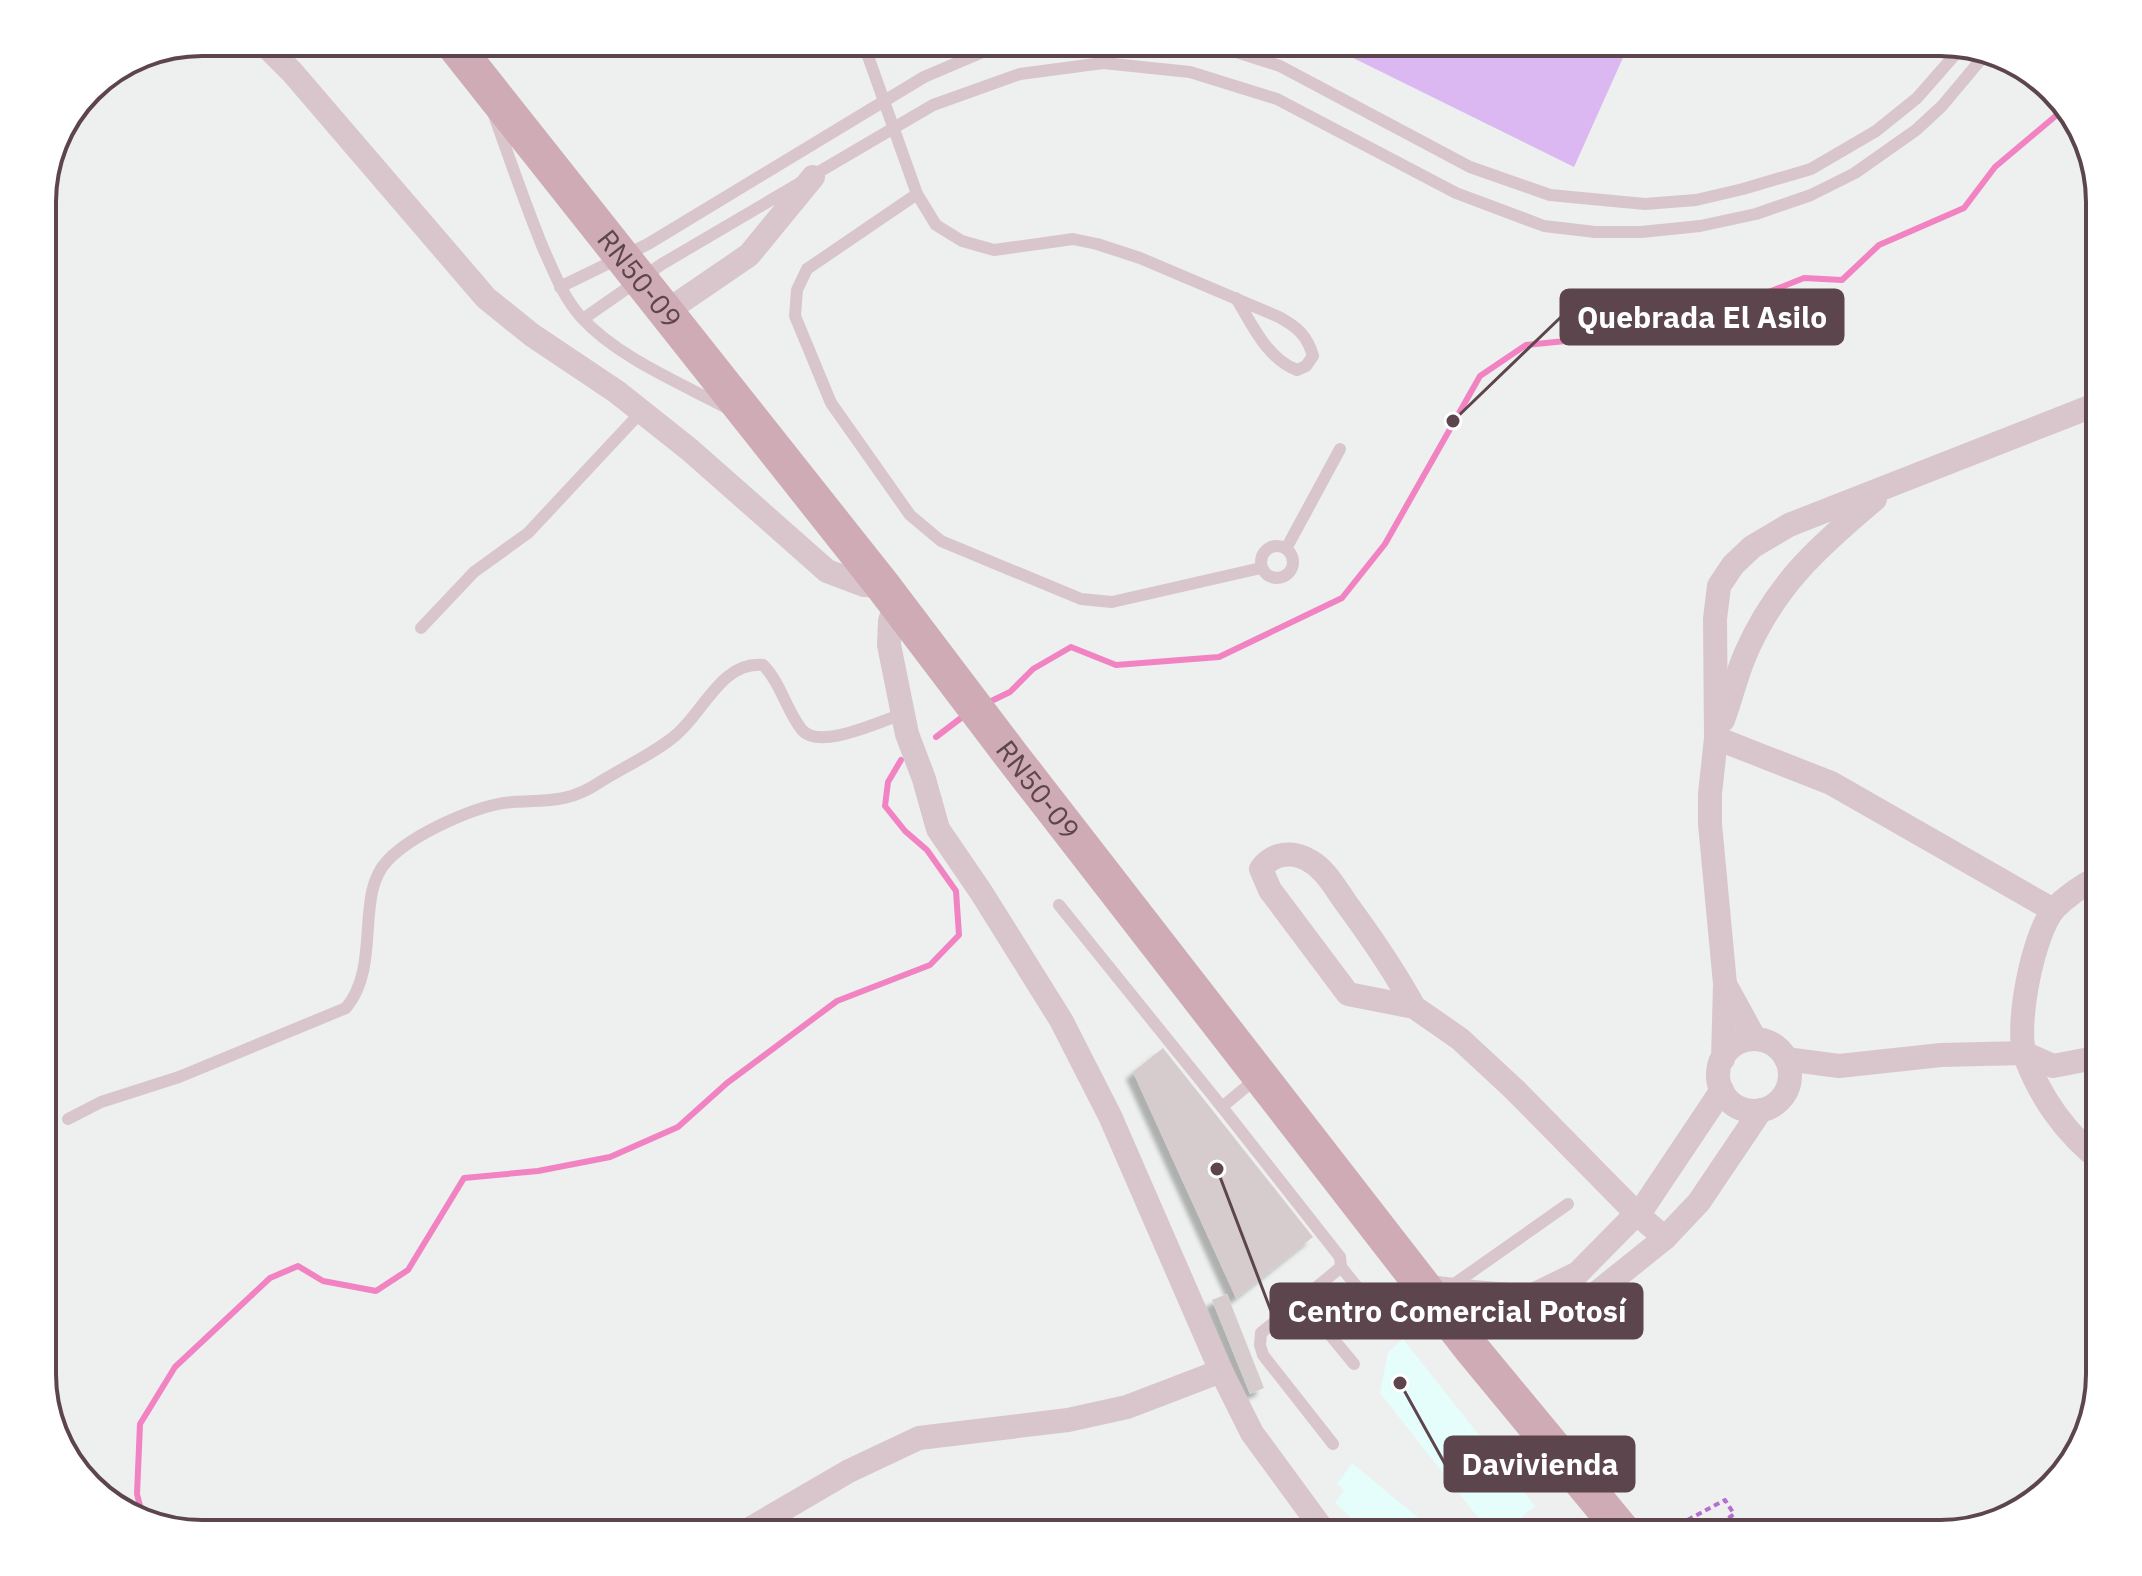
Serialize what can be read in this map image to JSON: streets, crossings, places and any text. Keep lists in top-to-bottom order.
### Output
{
  "streets": {
    "main road": ["RN50-09"]
  },
  "places": ["Quebrada El Asilo", "Centro Comercial Potosí", "Davivienda"]
}
